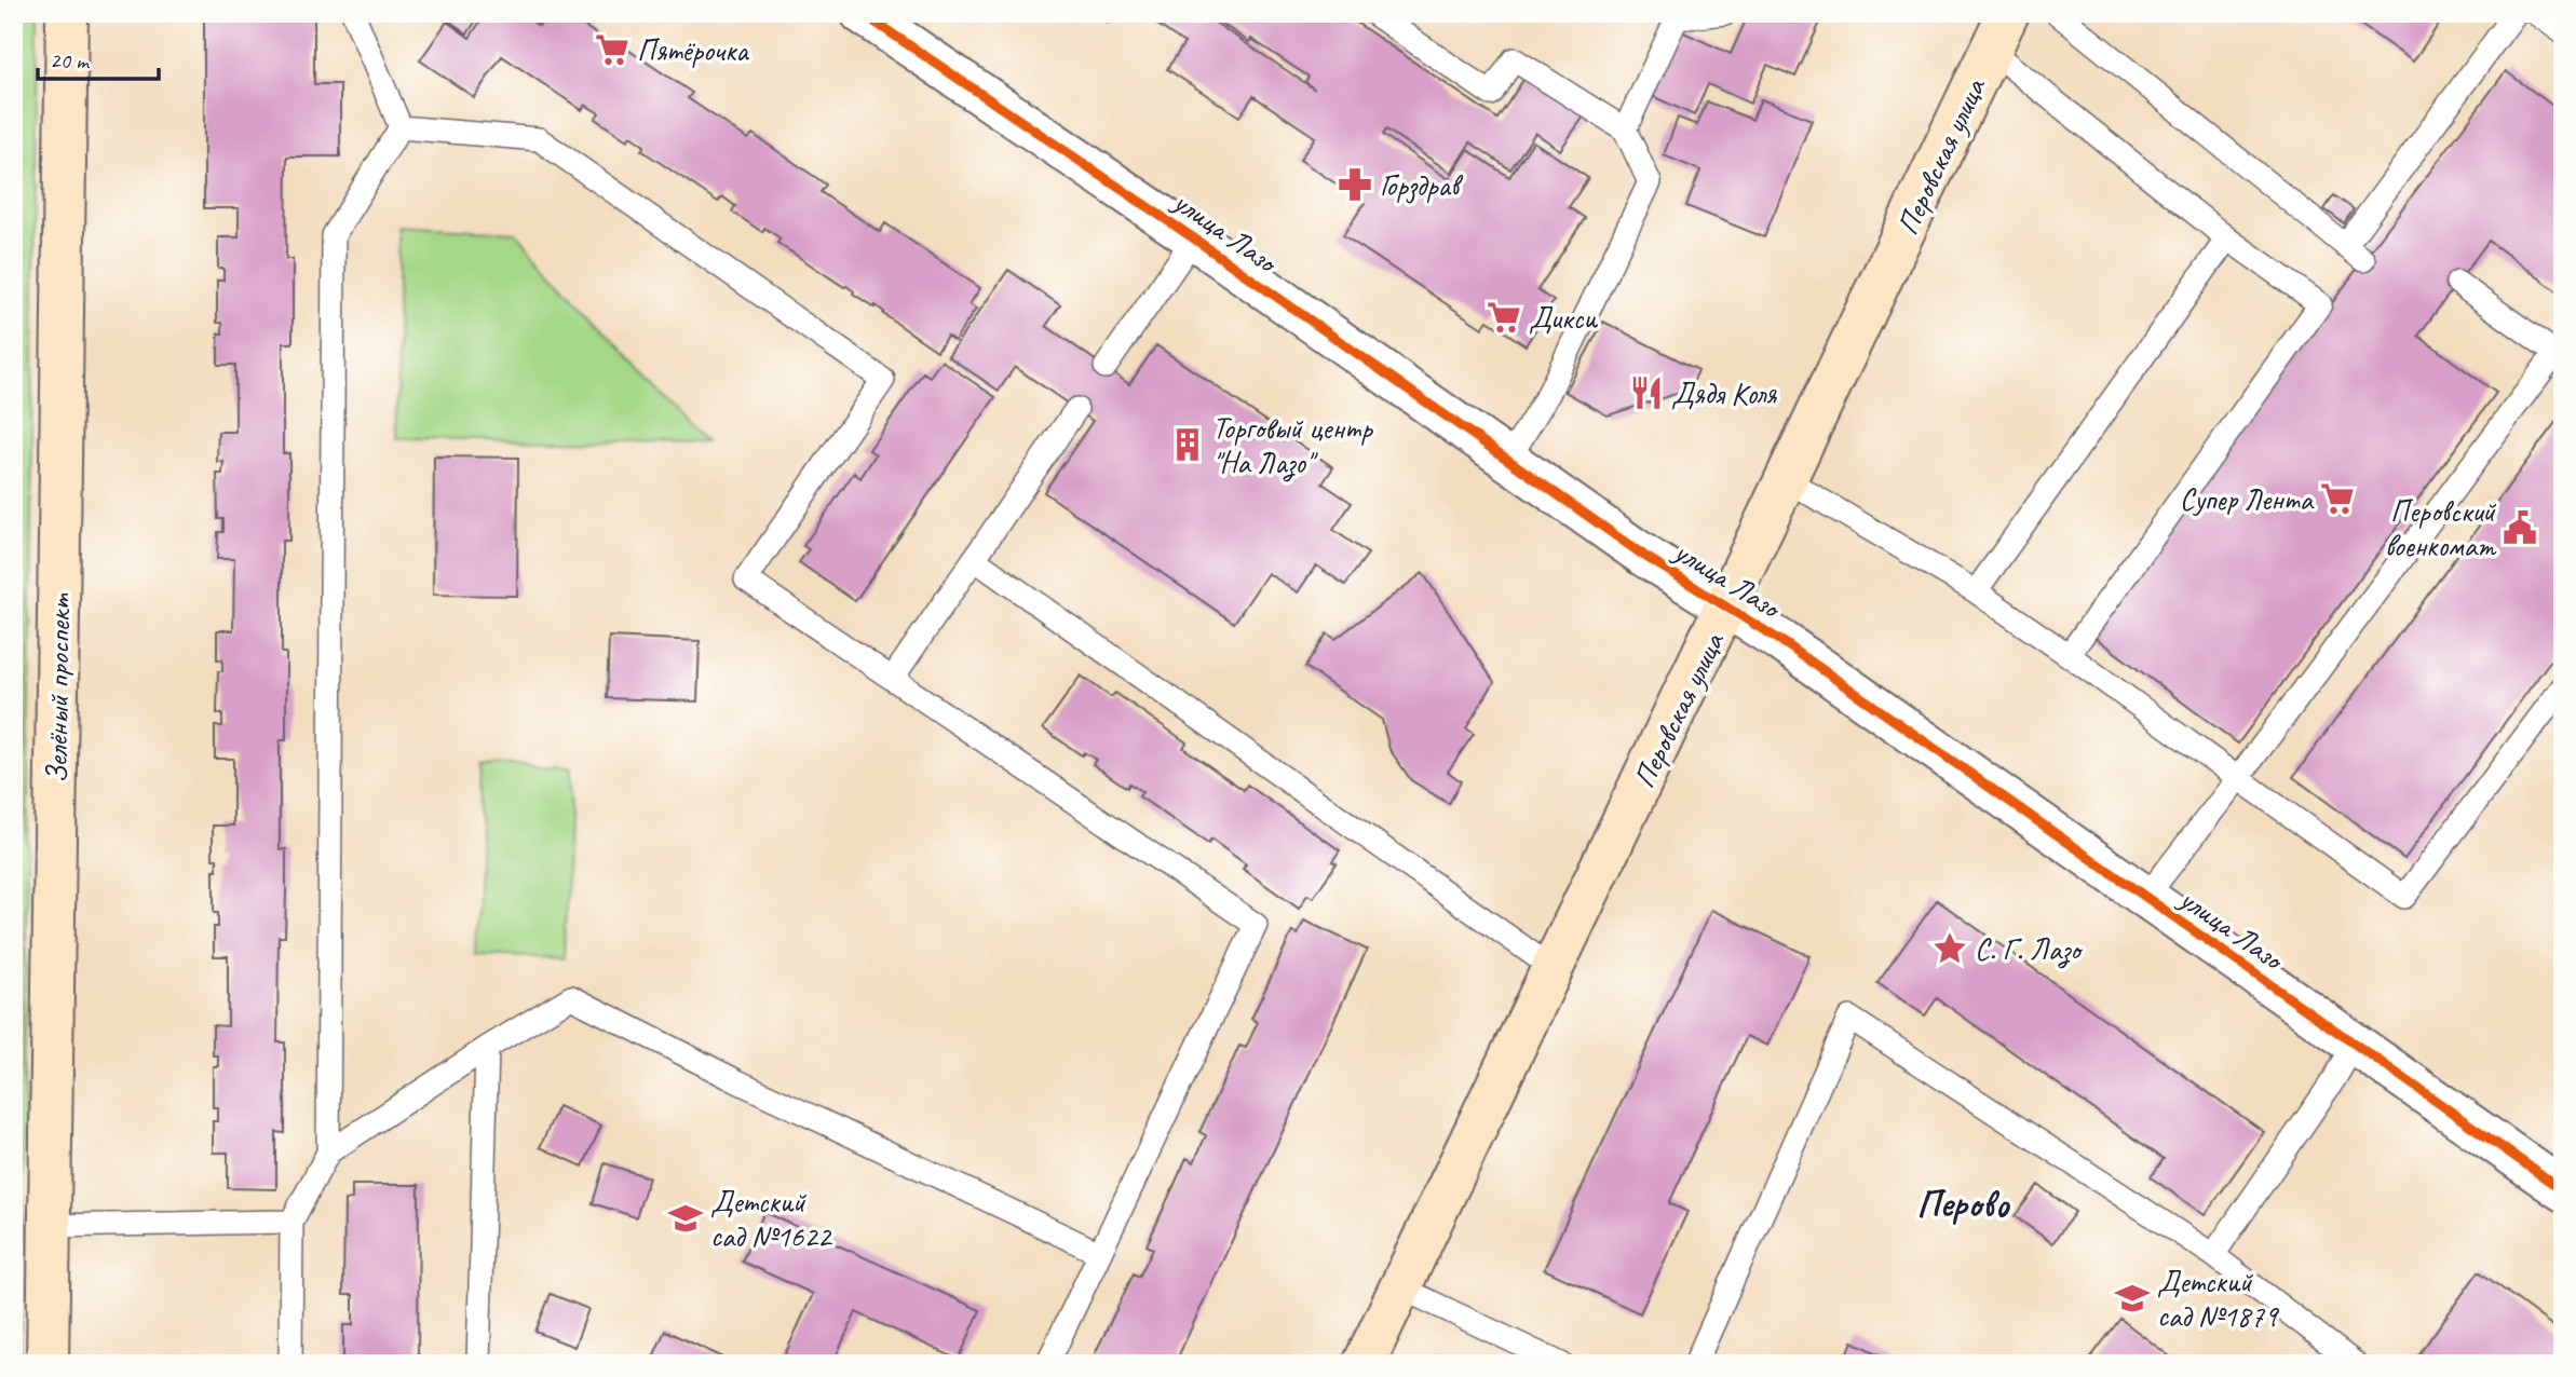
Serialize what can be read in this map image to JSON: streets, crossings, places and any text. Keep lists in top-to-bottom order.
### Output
{
  "streets": {
    "main road": ["Перовская улица", "Зелёный проспект"],
    "street": ["улица Лазо"]
  },
  "crossings": [
    ["Перовская улица", "улица Лазо"]
  ],
  "districts": ["Перово"],
  "places": {
    "supermarket": ["Пятёрочка", "Дикси", "Супер Лента"],
    "pharmacy": ["Горздрав"],
    "restaurant": ["Дядя Коля"],
    "building": ["Торговый центр \"На Лазо\""],
    "public building": ["Перовский военкомат"],
    "place": ["С. Г. Лазо"],
    "school or university": ["Детский сад №1622", "Детский сад №1879"]
  },
  "scale_bar": "20 m"
}
